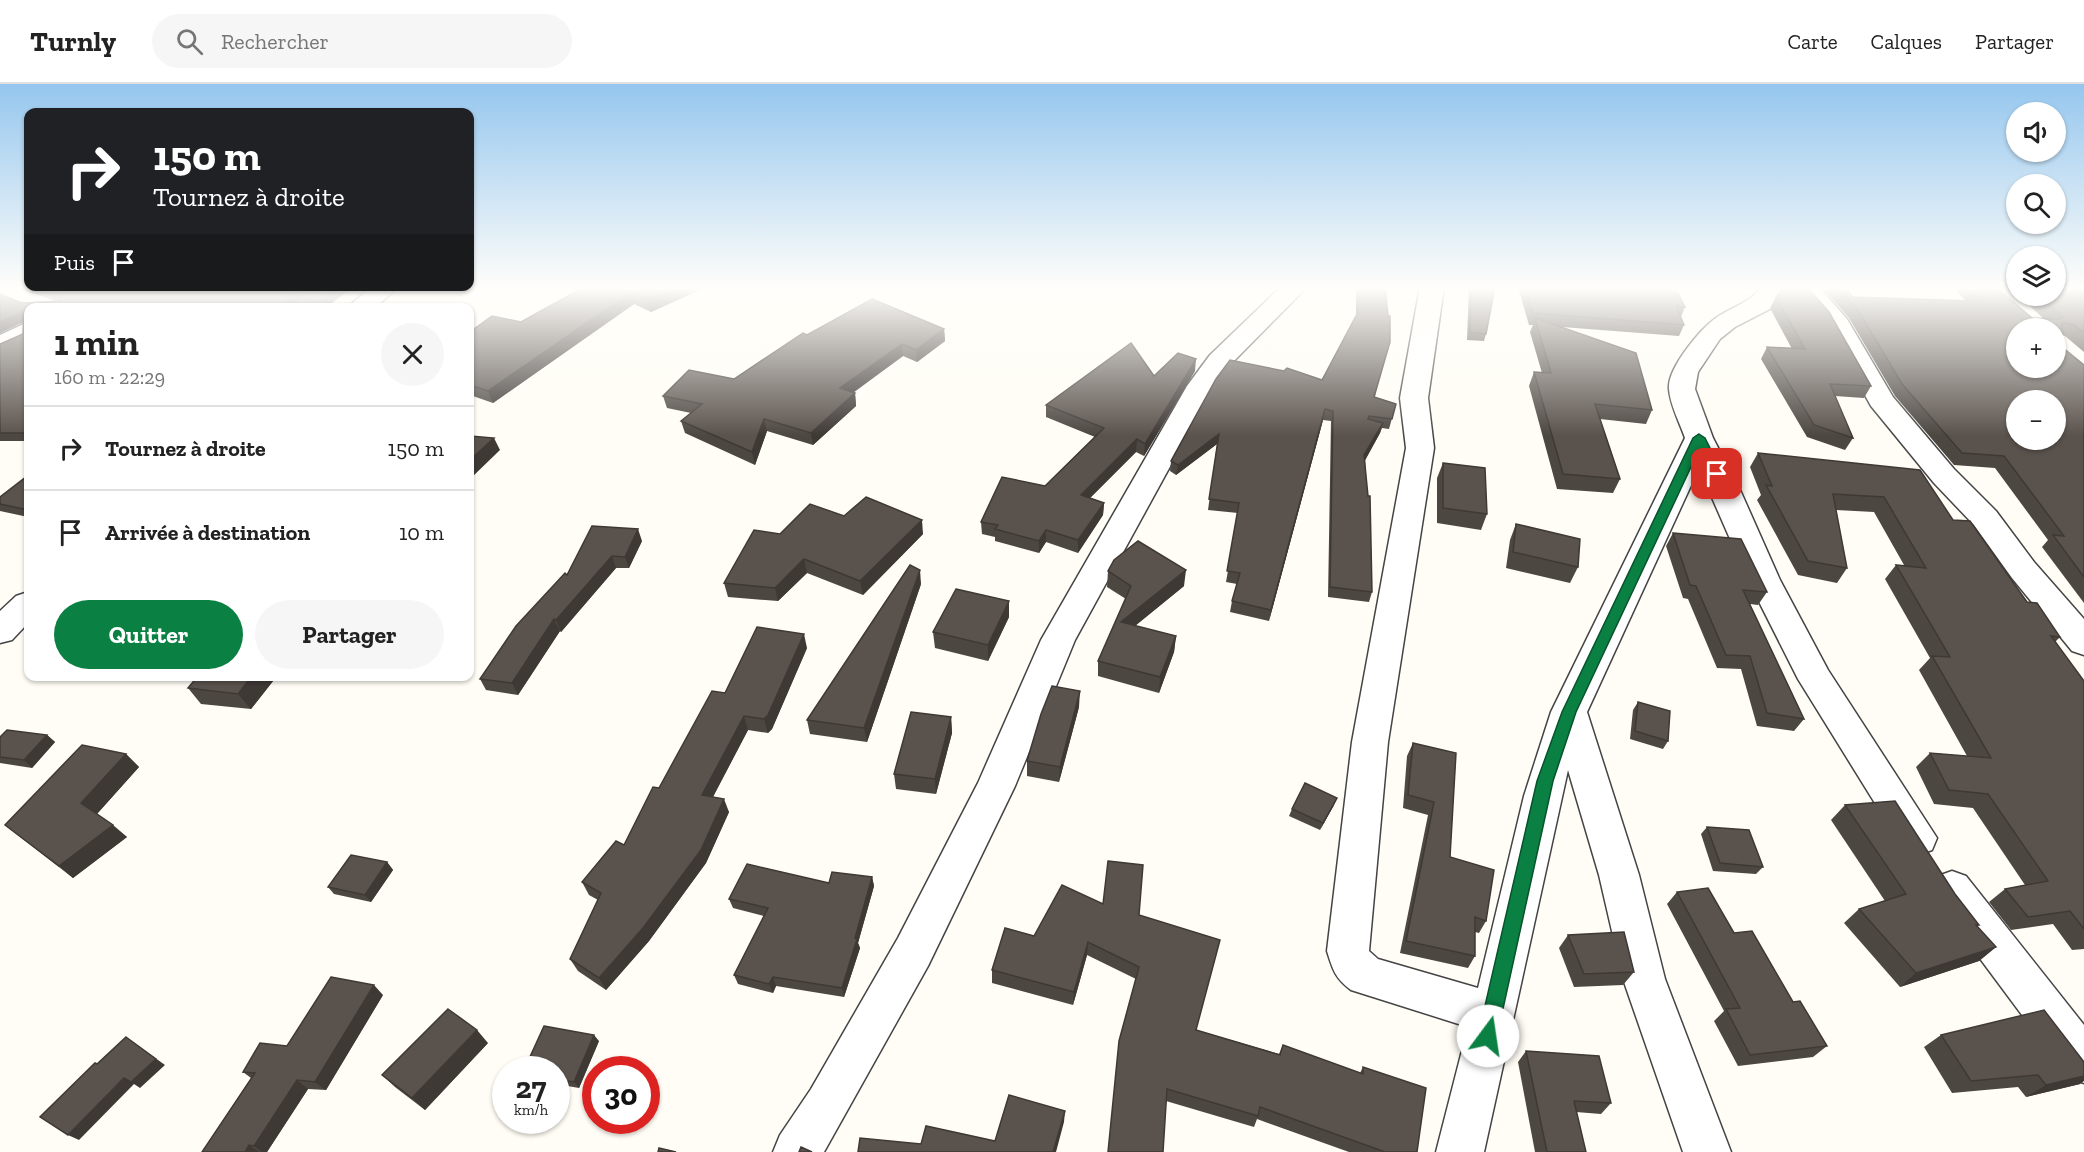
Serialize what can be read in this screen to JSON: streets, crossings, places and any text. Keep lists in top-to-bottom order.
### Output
{
  "page": {
    "header": "Turnly",
    "search": "Rechercher",
    "nav": ["Carte", "Calques", "Partager"],
    "map_buttons": ["+", "−"],
    "turn": ["150 m", "Tournez à droite"],
    "then": "Puis",
    "heading": ["1 min", "160 m · 22:29"],
    "list": [
      {
        "name": "Tournez à droite",
        "value": "150 m"
      },
      {
        "name": "Arrivée à destination",
        "value": "10 m"
      }
    ],
    "buttons": ["Quitter", "Partager"],
    "speed": "27 km/h",
    "limit": "30"
  }
}
